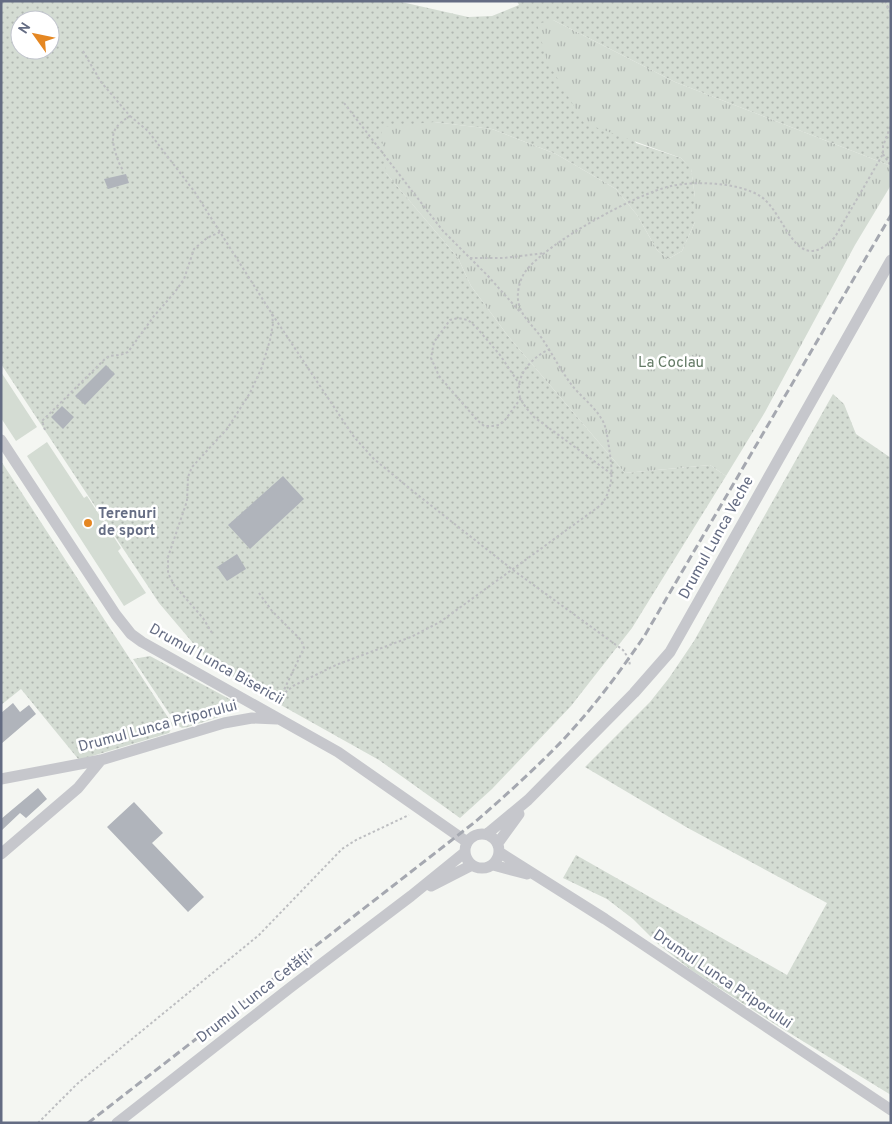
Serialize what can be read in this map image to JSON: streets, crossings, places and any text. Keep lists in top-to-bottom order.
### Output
{
  "streets": {
    "street": [
      "Drumul Lunca Veche",
      "Drumul Lunca Bisericii",
      "Drumul Lunca Priporului",
      "Drumul Lunca Cetății"
    ]
  },
  "crossings": [
    ["Drumul Lunca Veche", "Drumul Lunca Priporului"],
    ["Drumul Lunca Veche", "Drumul Lunca Cetății"],
    ["Drumul Lunca Bisericii", "Drumul Lunca Priporului"],
    ["Drumul Lunca Priporului", "Drumul Lunca Cetății"]
  ],
  "parks": ["La Coclau"],
  "places": ["Terenuri de sport"],
  "north": "top left"
}
